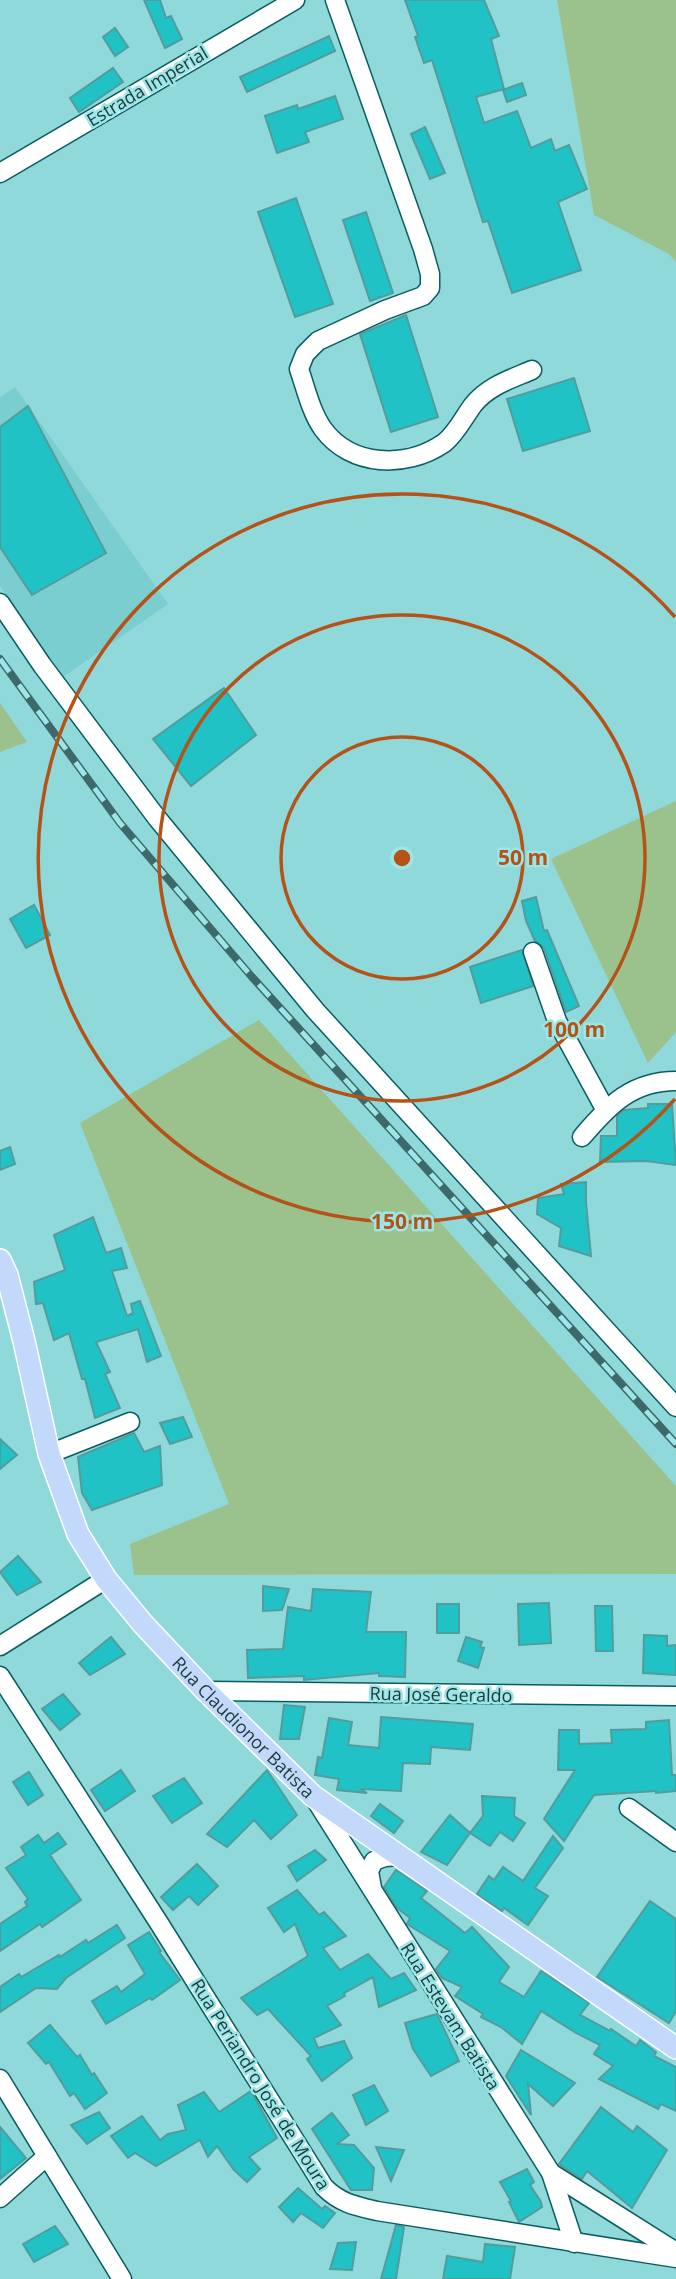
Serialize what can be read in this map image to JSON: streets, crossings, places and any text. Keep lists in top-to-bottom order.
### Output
{
  "streets": {
    "main road": ["Rua Claudionor Batista"],
    "street": [
      "Estrada Imperial",
      "Rua José Geraldo",
      "Rua Estevam Batista",
      "Rua Periandro José de Moura"
    ]
  },
  "crossings": [
    ["Rua José Geraldo", "Rua Claudionor Batista"],
    ["Rua Claudionor Batista", "Rua Estevam Batista"],
    ["Rua Estevam Batista", "Rua Periandro José de Moura"]
  ],
  "rings": ["50 m", "100 m", "150 m"]
}
